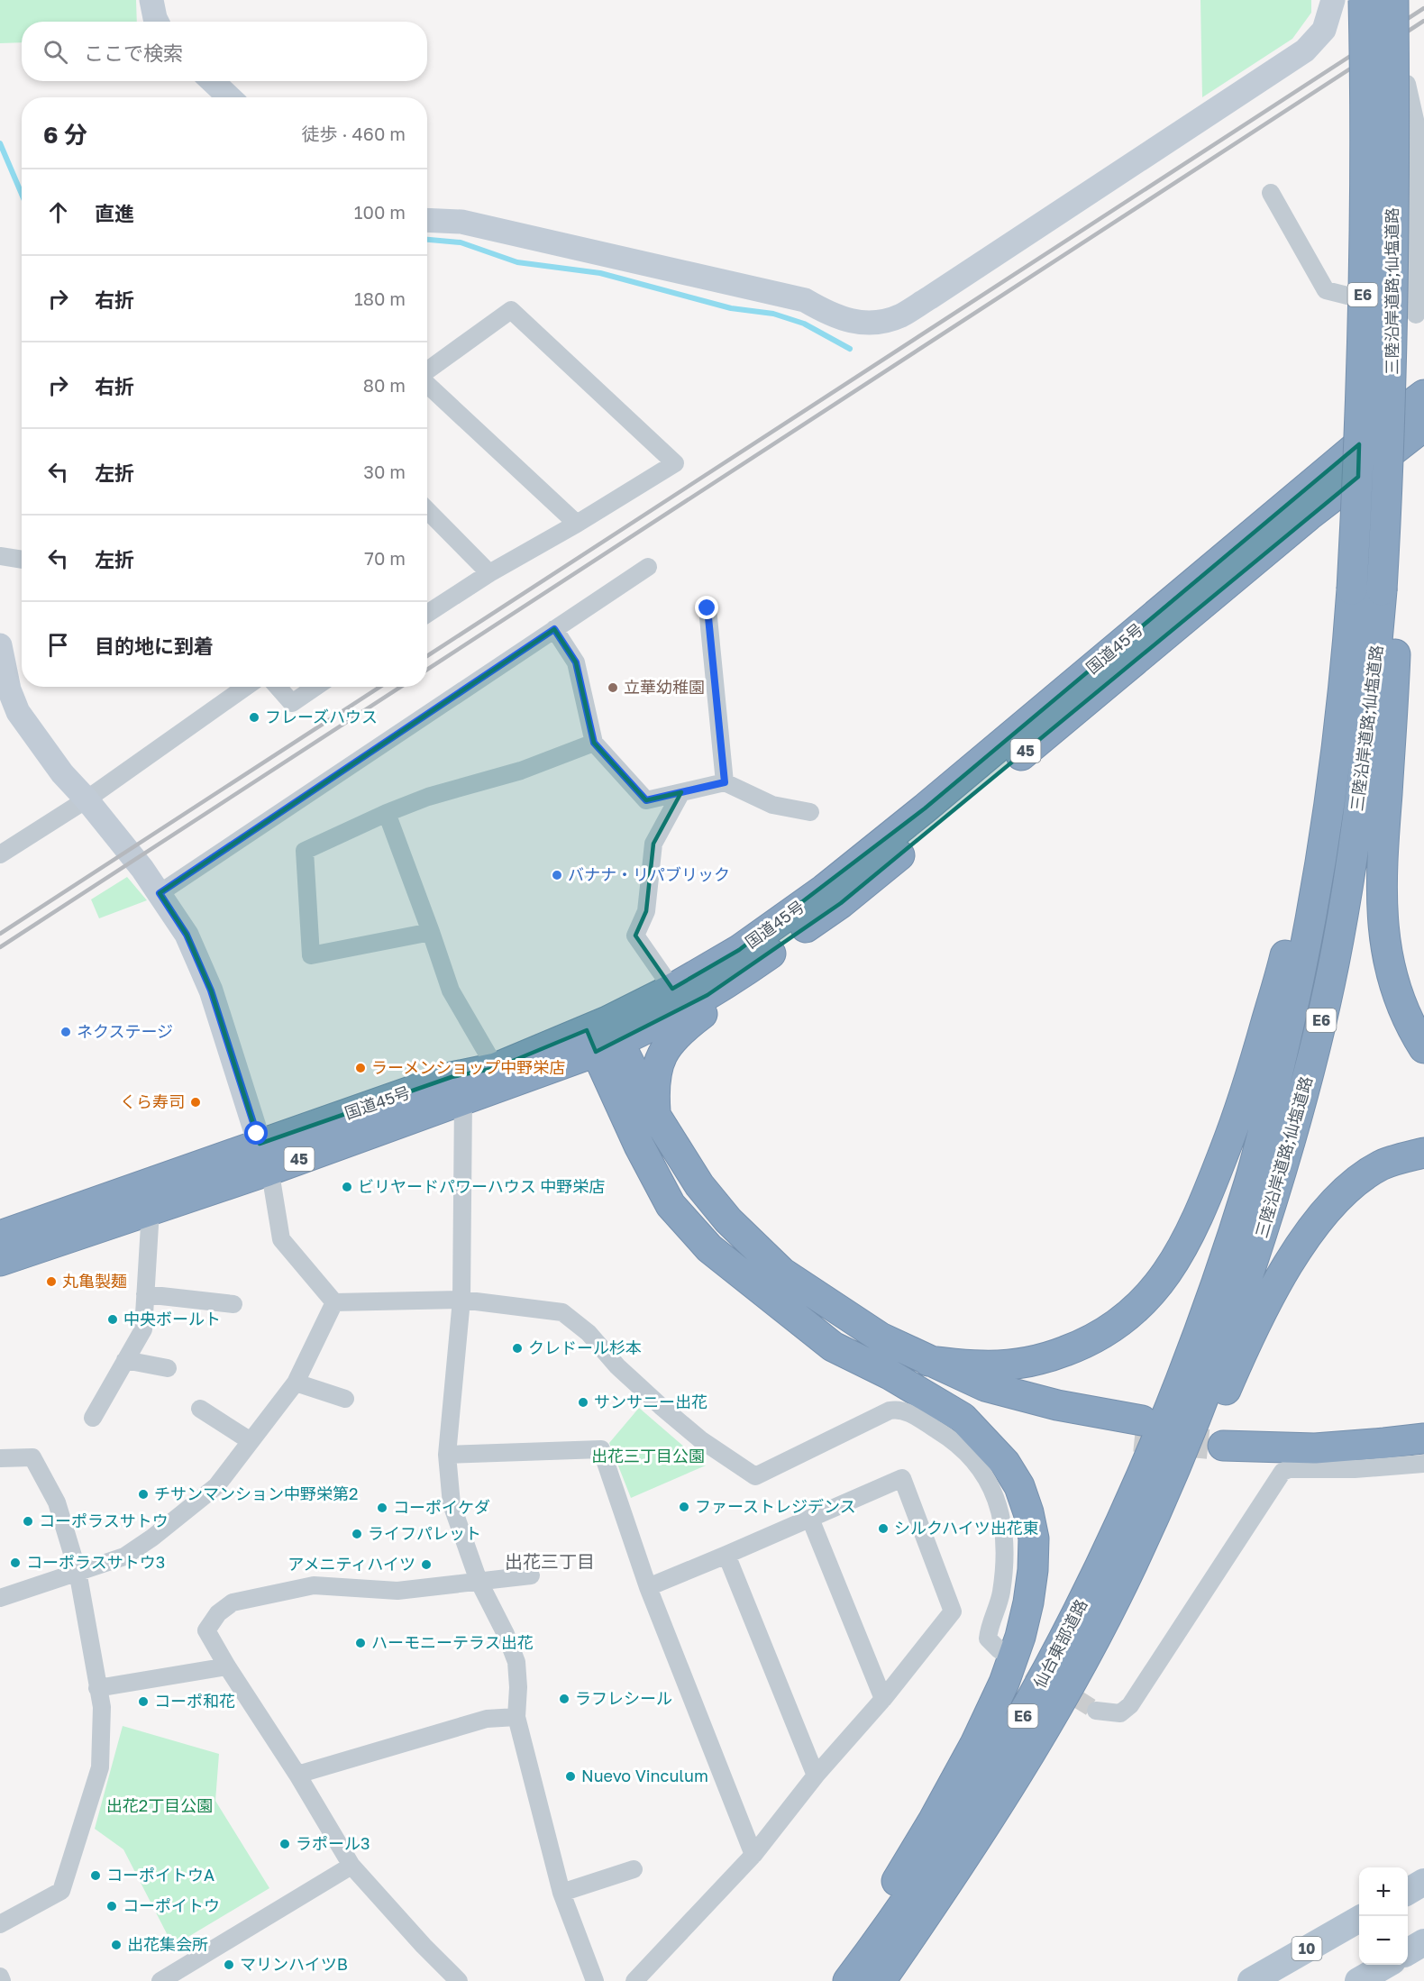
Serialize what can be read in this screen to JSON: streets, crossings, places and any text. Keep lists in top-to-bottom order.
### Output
{
  "streets": {
    "highway": [
      "三陸沿岸道路;仙塩道路",
      "E6",
      "国道45号",
      "45",
      "仙台東部道路"
    ],
    "main road": ["10"]
  },
  "crossings": [
    ["三陸沿岸道路;仙塩道路", "仙台東部道路"]
  ],
  "districts": ["出花三丁目"],
  "parks": ["出花三丁目公園", "出花2丁目公園"],
  "places": [
    "立華幼稚園",
    "フレーズハウス",
    "バナナ・リパブリック",
    "ネクステージ",
    "ラーメンショップ中野栄店",
    "くら寿司",
    "ビリヤードパワーハウス 中野栄店",
    "丸亀製麺",
    "中央ボールト",
    "クレドール杉本",
    "サンサニー出花",
    "チサンマンション中野栄第2",
    "ファーストレジデンス",
    "コーポイケダ",
    "コーポラスサトウ",
    "シルクハイツ出花東",
    "ライフパレット",
    "コーポラスサトウ3",
    "アメニティハイツ",
    "ハーモニーテラス出花",
    "ラフレシール",
    "コーポ和花",
    "Nuevo Vinculum",
    "ラポール3",
    "コーポイトウA",
    "コーポイトウ",
    "出花集会所",
    "マリンハイツB"
  ],
  "page": {
    "search": "ここで検索",
    "heading": ["6 分", "徒歩 · 460 m"],
    "list": [
      ["直進", "100 m"],
      ["右折", "180 m"],
      ["右折", "80 m"],
      ["左折", "30 m"],
      ["左折", "70 m"],
      "目的地に到着"
    ],
    "map_buttons": ["+", "−"]
  }
}
